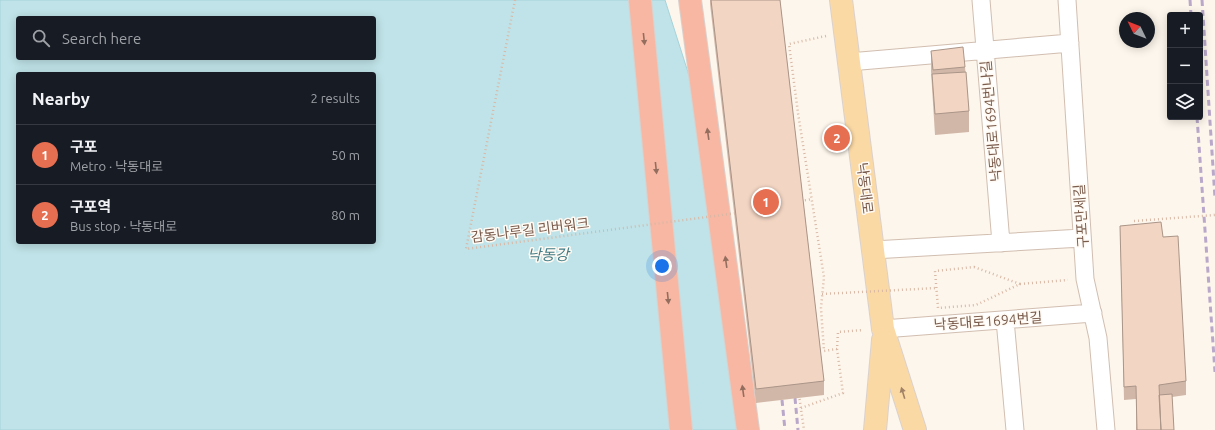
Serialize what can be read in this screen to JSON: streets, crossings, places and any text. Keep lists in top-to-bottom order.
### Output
{
  "streets": {
    "main road": ["낙동대로"],
    "street": ["낙동대로1694번나길", "구포만세길", "낙동대로1694번길"],
    "path": ["감동나루길 리버워크"]
  },
  "crossings": [
    ["낙동대로", "낙동대로1694번길"],
    ["구포만세길", "낙동대로1694번길"]
  ],
  "water": ["낙동강"],
  "north": "top left",
  "page": {
    "map_buttons": ["+", "−"],
    "search": "Search here",
    "heading": ["Nearby", "2 results"],
    "pins": ["2", "1"],
    "list": [
      {
        "mark": "1",
        "name": "구포",
        "note": "Metro · 낙동대로",
        "value": "50 m"
      },
      {
        "mark": "2",
        "name": "구포역",
        "note": "Bus stop · 낙동대로",
        "value": "80 m"
      }
    ]
  }
}
